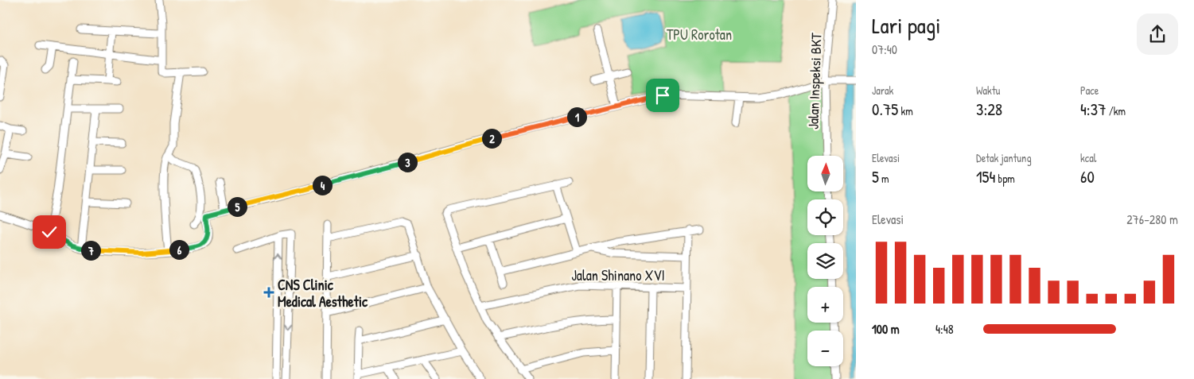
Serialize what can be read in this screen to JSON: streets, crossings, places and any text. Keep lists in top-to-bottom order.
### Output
{
  "streets": {
    "street": ["Jalan Inspeksi BKT", "Jalan Shinano XVI"]
  },
  "parks": ["TPU Rorotan"],
  "places": {
    "health": ["CNS Clinic Medical Aesthetic"]
  },
  "north": "top",
  "page": {
    "heading": ["Lari pagi", "07:40"],
    "stats": [
      ["Jarak", "0.75 km"],
      ["Waktu", "3:28"],
      ["Pace", "4:37 /km"],
      ["Elevasi", "5 m"],
      ["Detak jantung", "154 bpm"],
      ["kcal", "60"]
    ],
    "pins": [
      "1",
      "2",
      "3",
      "4",
      "5",
      "6",
      "7"
    ],
    "map_buttons": ["+", "−"],
    "chart": ["Elevasi", "276–280 m"],
    "list": [
      {
        "name": "100 m",
        "note": "4:48"
      }
    ]
  }
}
